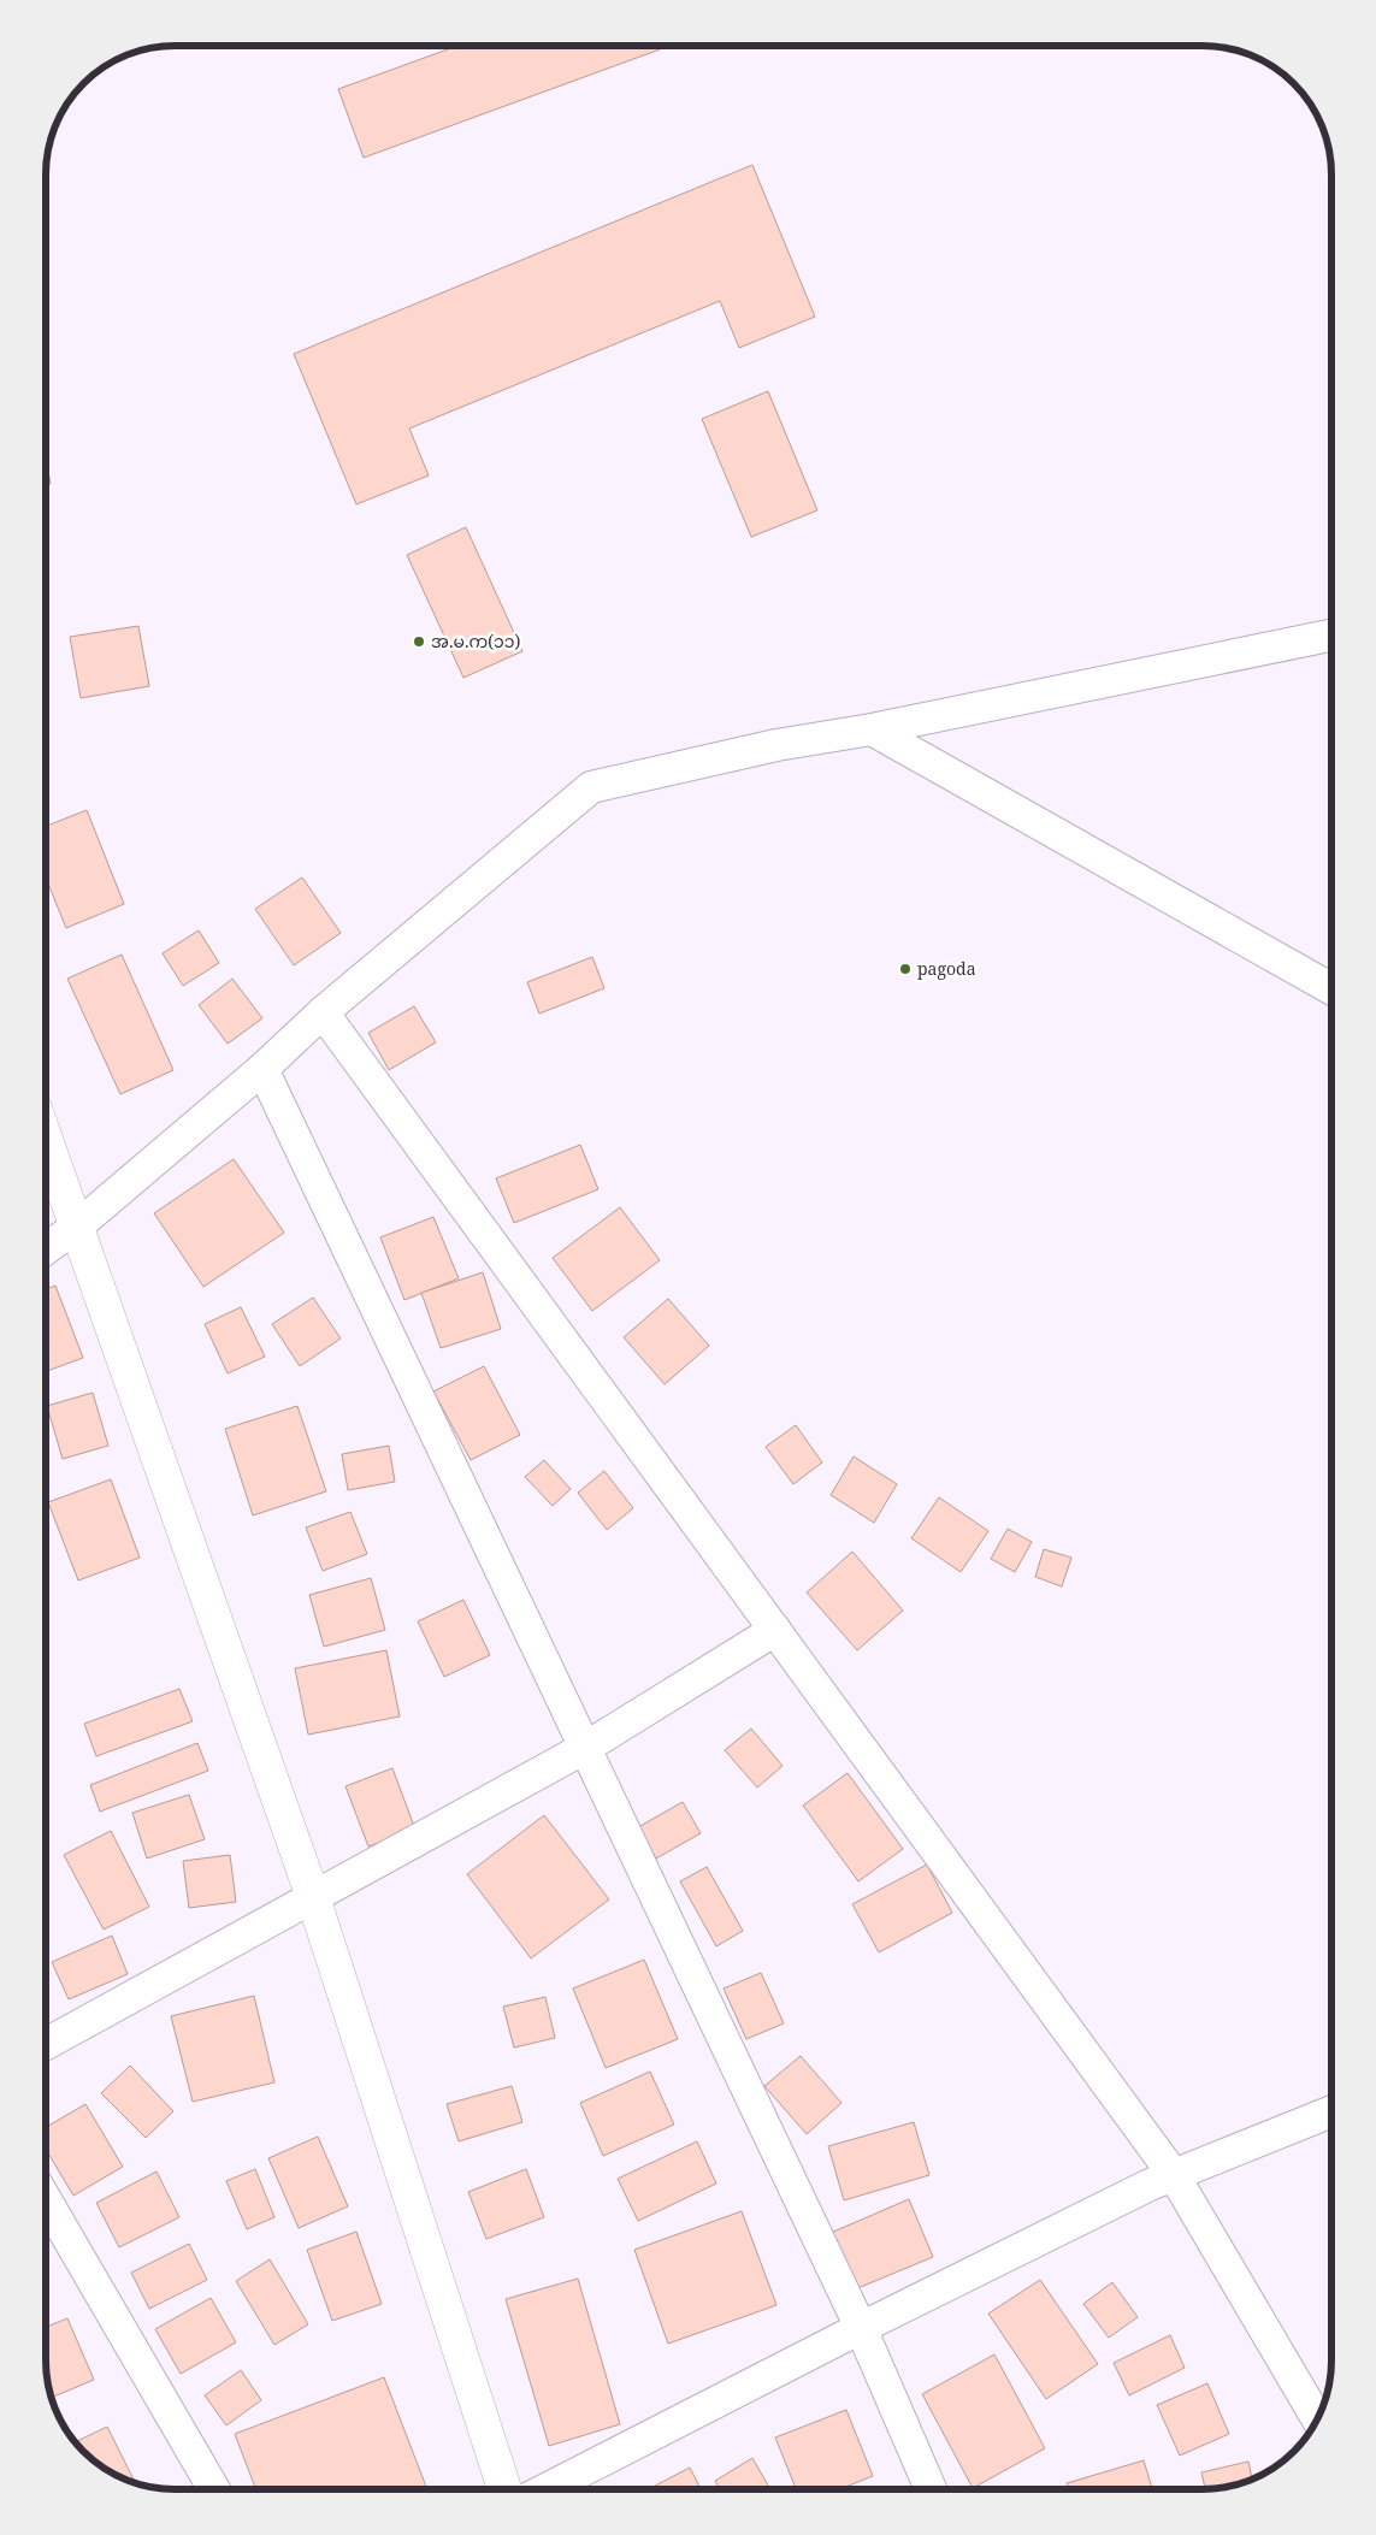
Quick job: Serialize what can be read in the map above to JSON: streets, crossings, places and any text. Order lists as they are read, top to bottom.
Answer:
{
  "places": ["အ.မ.က(၁၁)", "pagoda"]
}
